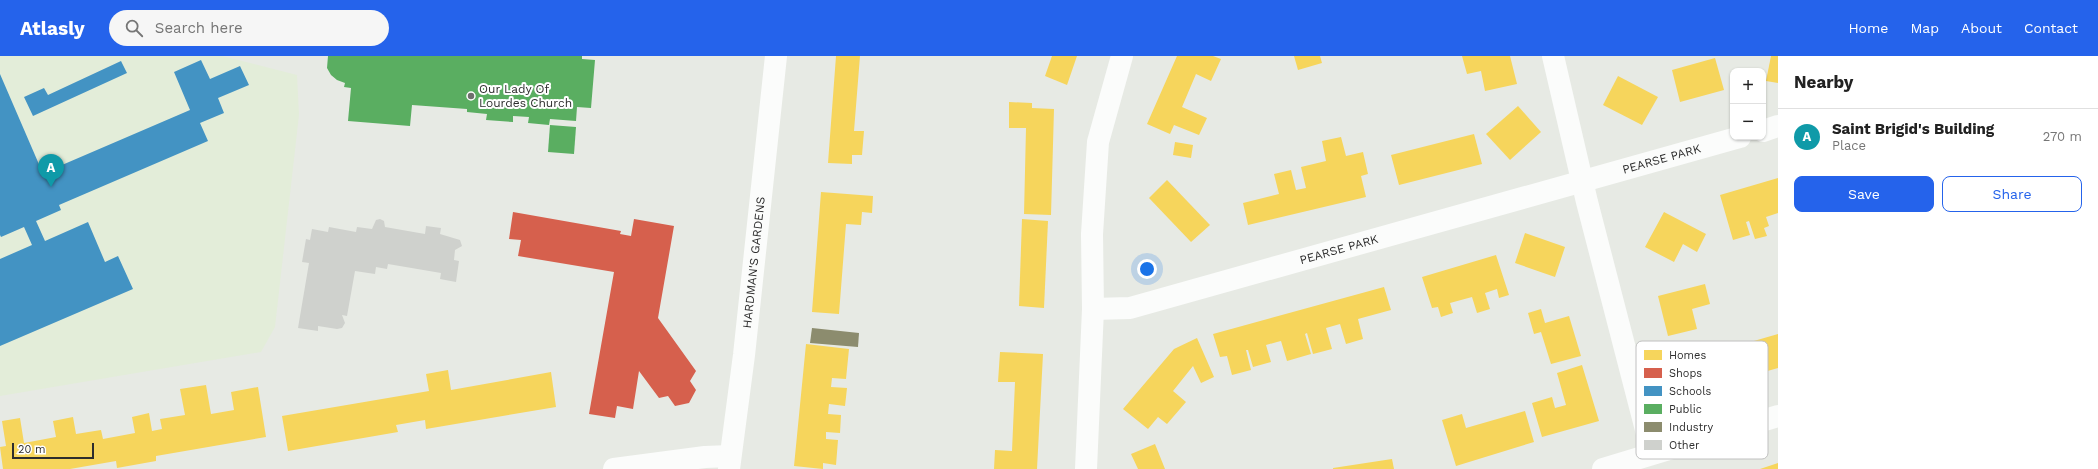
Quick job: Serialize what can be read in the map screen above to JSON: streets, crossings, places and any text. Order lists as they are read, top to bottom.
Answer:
{
  "streets": {
    "street": ["PEARSE PARK", "HARDMAN'S GARDENS"]
  },
  "places": ["Our Lady Of Lourdes Church"],
  "legend": [
    "Homes",
    "Shops",
    "Schools",
    "Public",
    "Industry",
    "Other"
  ],
  "scale_bar": "20 m",
  "page": {
    "header": "Atlasly",
    "search": "Search here",
    "nav": [
      "Home",
      "Map",
      "About",
      "Contact"
    ],
    "heading": "Nearby",
    "map_buttons": ["+", "−"],
    "list": [
      {
        "mark": "A",
        "name": "Saint Brigid's Building",
        "note": "Place",
        "value": "270 m"
      }
    ],
    "pins": "A",
    "buttons": ["Save", "Share"],
    "scale": "20 m"
  }
}
